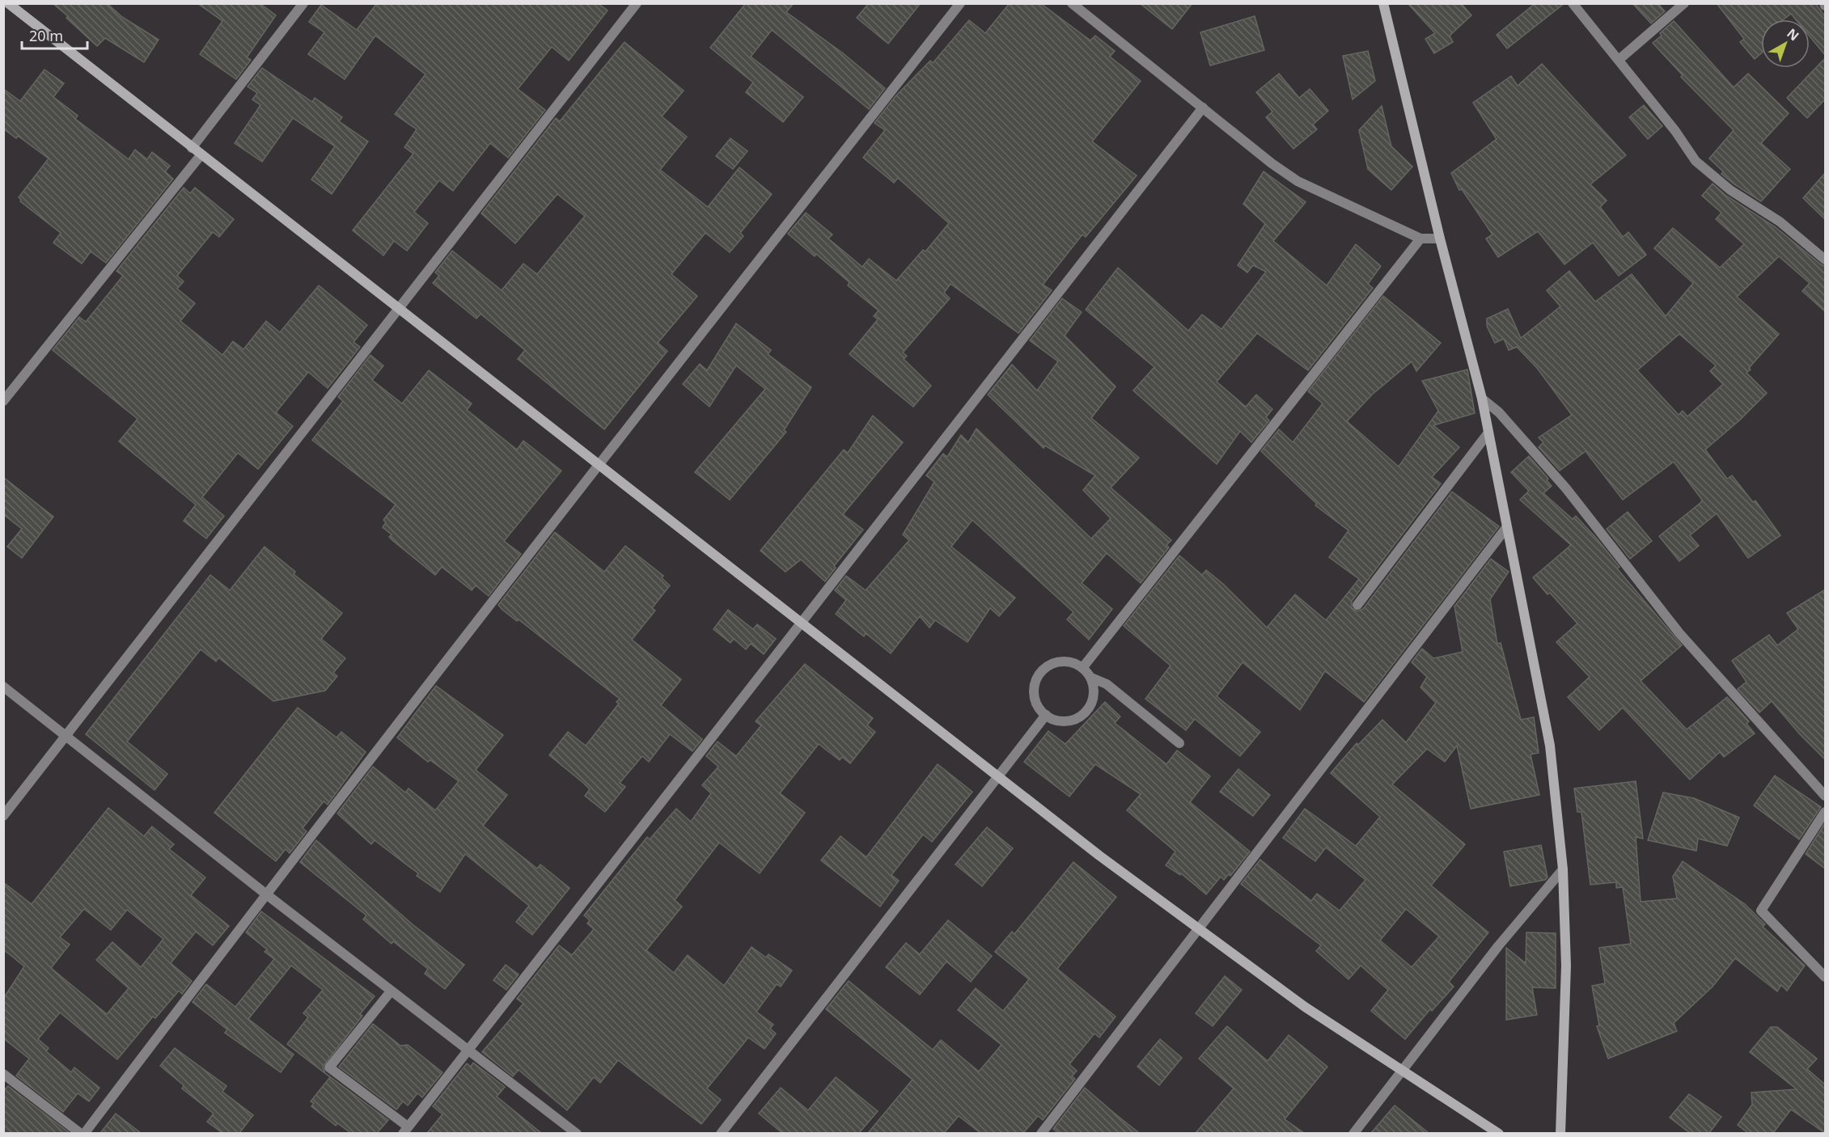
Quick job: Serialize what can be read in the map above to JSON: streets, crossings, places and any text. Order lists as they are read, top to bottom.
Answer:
{
  "scale_bar": "20 m",
  "north": "top right"
}
